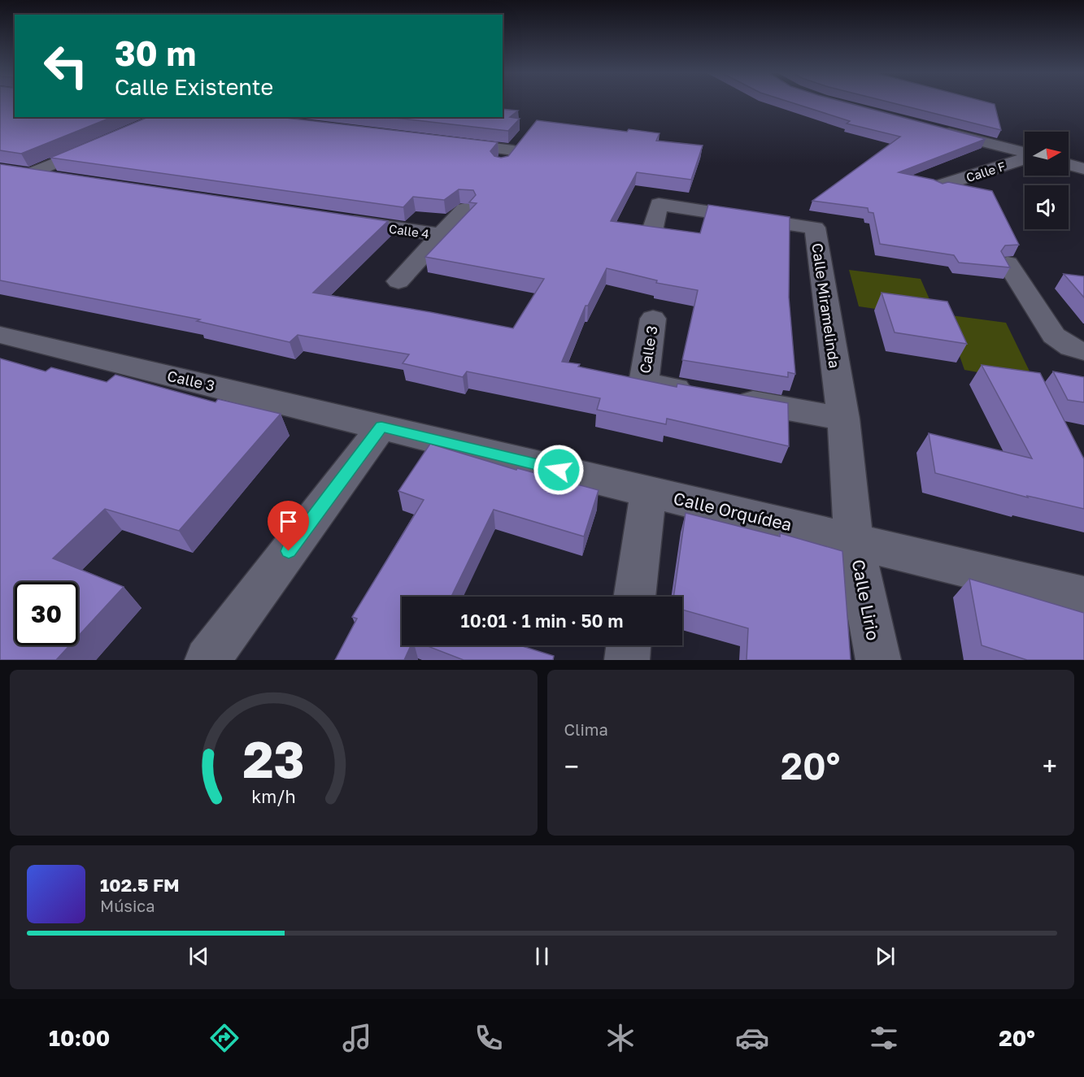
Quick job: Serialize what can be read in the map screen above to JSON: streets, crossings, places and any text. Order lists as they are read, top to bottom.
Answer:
{
  "streets": {
    "street": [
      "Calle F",
      "Calle 4",
      "Calle Miramelinda",
      "Calle 3",
      "Calle Orquídea",
      "Calle Lirio"
    ]
  },
  "crossings": [
    ["Calle Miramelinda", "Calle 3"],
    ["Calle Miramelinda", "Calle Orquídea"],
    ["Calle Miramelinda", "Calle Lirio"],
    ["Calle 3", "Calle Orquídea"],
    ["Calle Orquídea", "Calle Lirio"]
  ],
  "north": "right",
  "page": {
    "turn": ["30 m", "Calle Existente"],
    "limit": "30",
    "trip": "10:01 · 1 min · 50 m",
    "tile": "Clima",
    "heat": ["−", "20°", "+"],
    "song": ["102.5 FM", "Música"],
    "tabs": ["10:00", "20°"],
    "gauge": ["23", "km/h"]
  }
}
